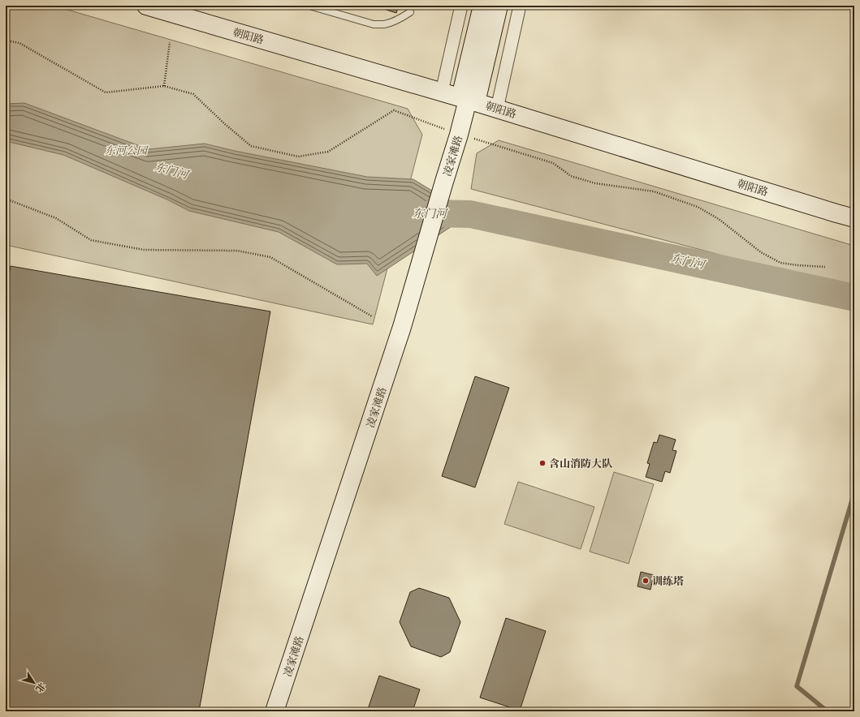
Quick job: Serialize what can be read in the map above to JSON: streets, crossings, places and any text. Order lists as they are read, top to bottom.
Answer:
{
  "streets": {
    "main road": ["朝阳路", "凌家滩路"]
  },
  "crossings": [
    ["朝阳路", "凌家滩路"]
  ],
  "water": ["东门河"],
  "parks": ["东河公园"],
  "places": ["含山消防大队", "训练塔"],
  "north": "bottom right"
}
